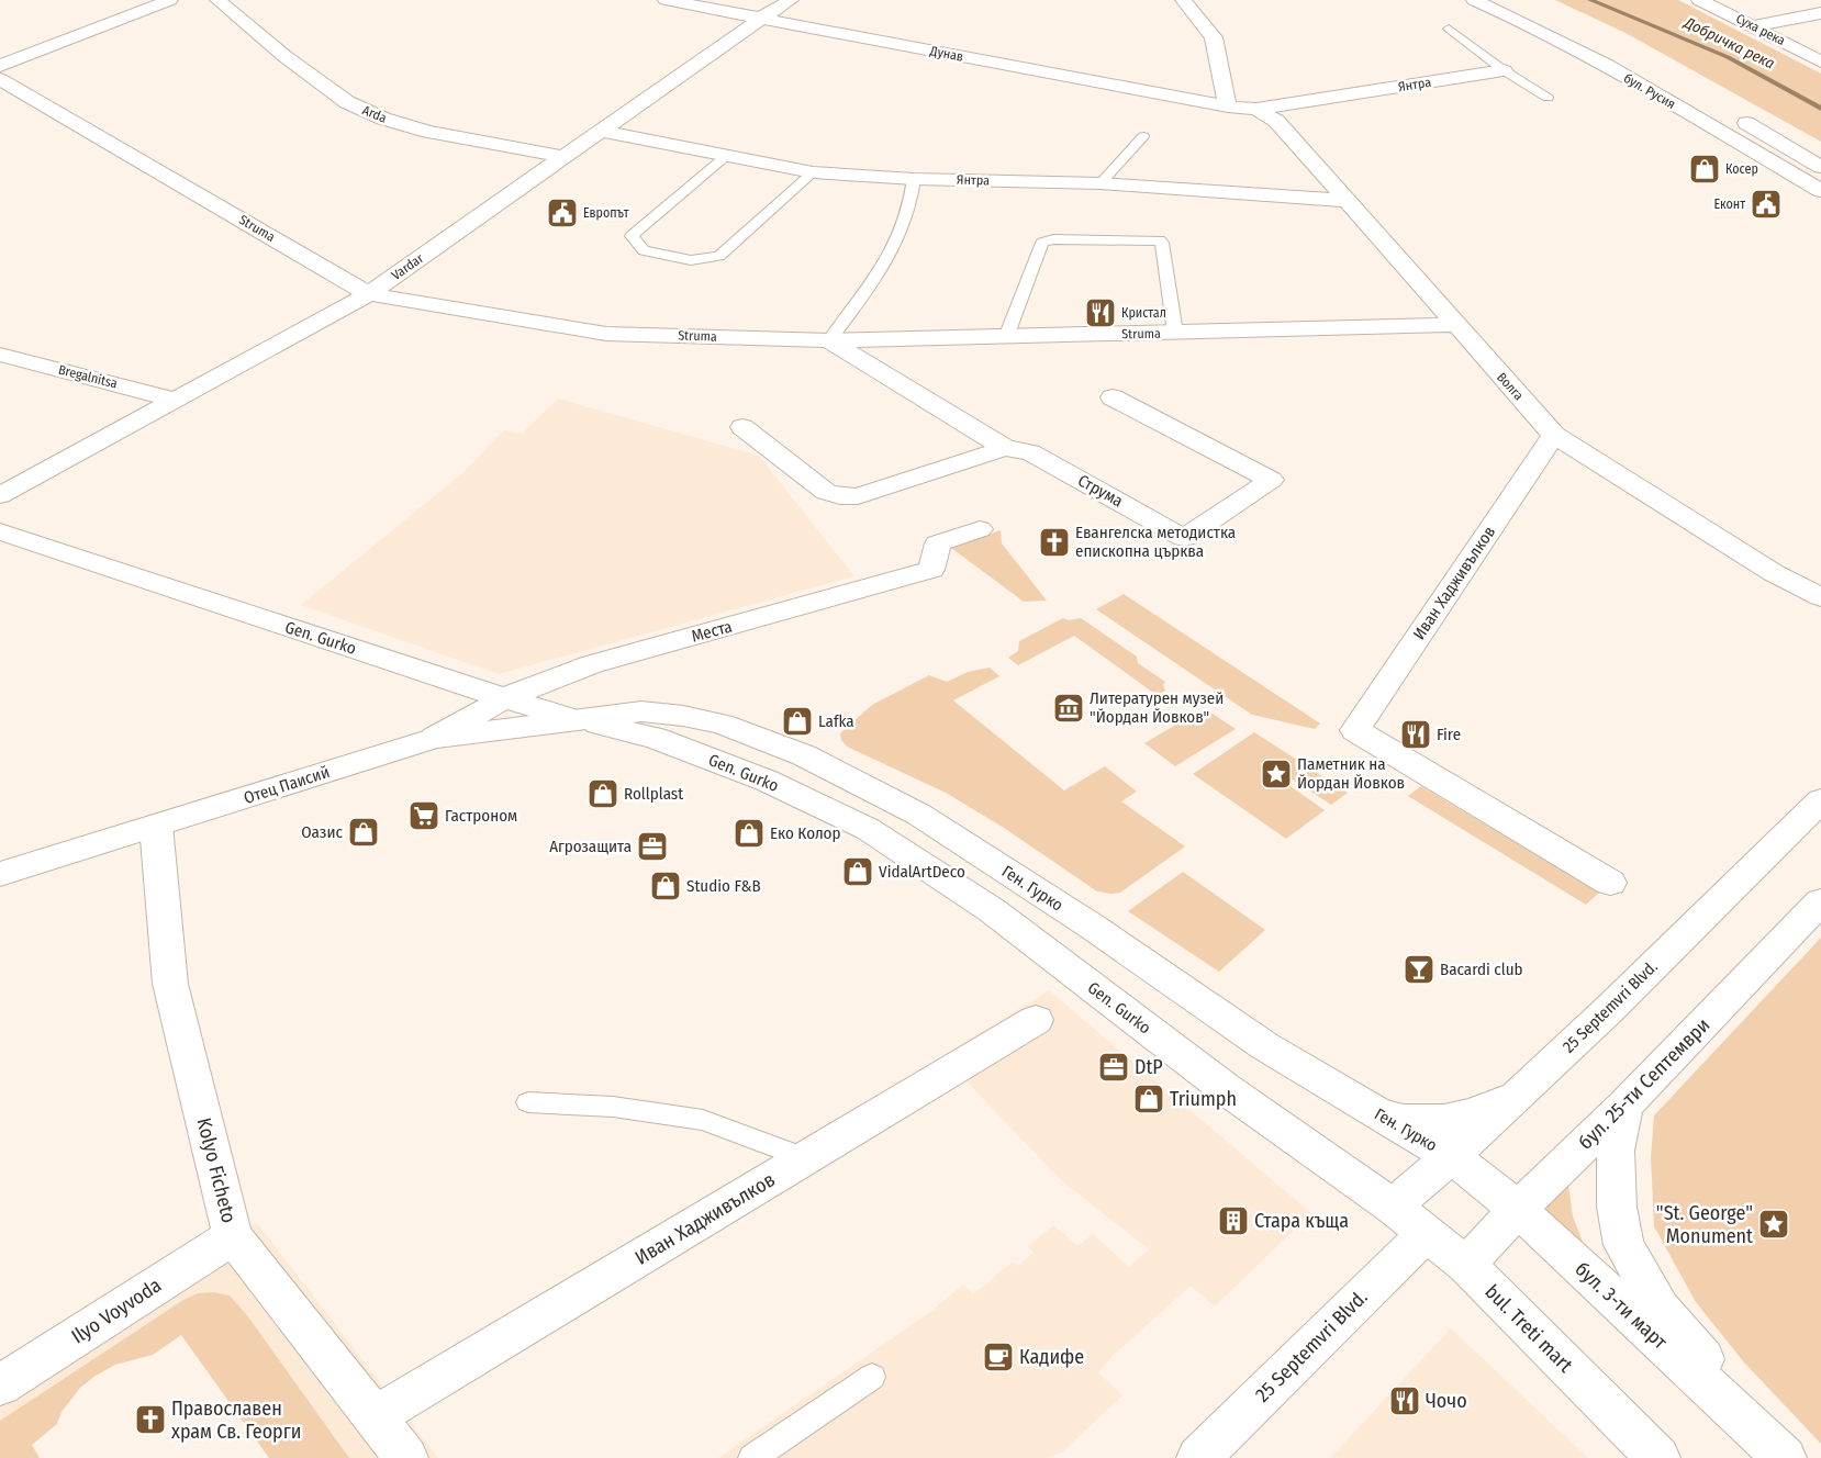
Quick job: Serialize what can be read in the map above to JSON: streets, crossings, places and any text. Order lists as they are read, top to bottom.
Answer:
{
  "streets": {
    "street": [
      "Суха река",
      "Дунав",
      "Янтра",
      "бул. Русия",
      "Arda",
      "Struma",
      "Vardar",
      "Bregalnitsa",
      "Волга",
      "Струма",
      "Иван Хадживълков",
      "Места",
      "Gen. Gurko",
      "Отец Паисий",
      "Ген. Гурко",
      "25 Septemvri Blvd.",
      "бул. 25-ти Септември",
      "Kolyo Ficheto",
      "бул. 3-ти март",
      "Ilyo Voyvoda",
      "bul. Treti mart"
    ]
  },
  "crossings": [
    ["Дунав", "Янтра"],
    ["Дунав", "Vardar"],
    ["Янтра", "Vardar"],
    ["Янтра", "Волга"],
    ["Arda", "Vardar"],
    ["Struma", "Vardar"],
    ["Struma", "Волга"],
    ["Struma", "Струма"],
    ["Vardar", "Bregalnitsa"],
    ["Волга", "Иван Хадживълков"],
    ["Иван Хадживълков", "Kolyo Ficheto"],
    ["Места", "Gen. Gurko"],
    ["Места", "Отец Паисий"],
    ["Gen. Gurko", "Отец Паисий"],
    ["Gen. Gurko", "Ген. Гурко"],
    ["Gen. Gurko", "25 Septemvri Blvd."],
    ["Gen. Gurko", "bul. Treti mart"],
    ["Отец Паисий", "Ген. Гурко"],
    ["Отец Паисий", "Kolyo Ficheto"],
    ["Ген. Гурко", "25 Septemvri Blvd."],
    ["Ген. Гурко", "бул. 3-ти март"],
    ["25 Septemvri Blvd.", "бул. 3-ти март"],
    ["25 Septemvri Blvd.", "bul. Treti mart"],
    ["бул. 25-ти Септември", "бул. 3-ти март"],
    ["бул. 25-ти Септември", "bul. Treti mart"],
    ["Kolyo Ficheto", "Ilyo Voyvoda"]
  ],
  "water": ["Добричка река"],
  "places": {
    "shop": [
      "Косер",
      "Lafka",
      "Rollplast",
      "Оазис",
      "Eко Колор",
      "VidalArtDeco",
      "Studio F&B",
      "Triumph"
    ],
    "public building": ["Еконт", "Европът"],
    "restaurant": ["Кристал", "Fire", "Чочо"],
    "church": ["Евангелска методистка епископна църква", "Православен храм Св. Георги"],
    "museum": ["Литературен музей \"Йордан Йовков\""],
    "place": ["Паметник на Йордан Йовков", "\"St. George\" Monument"],
    "supermarket": ["Гастроном"],
    "office": ["Агрозащита", "DtP"],
    "bar": ["Bacardi club"],
    "building": ["Стара къща"],
    "cafe": ["Кадифе"]
  }
}
